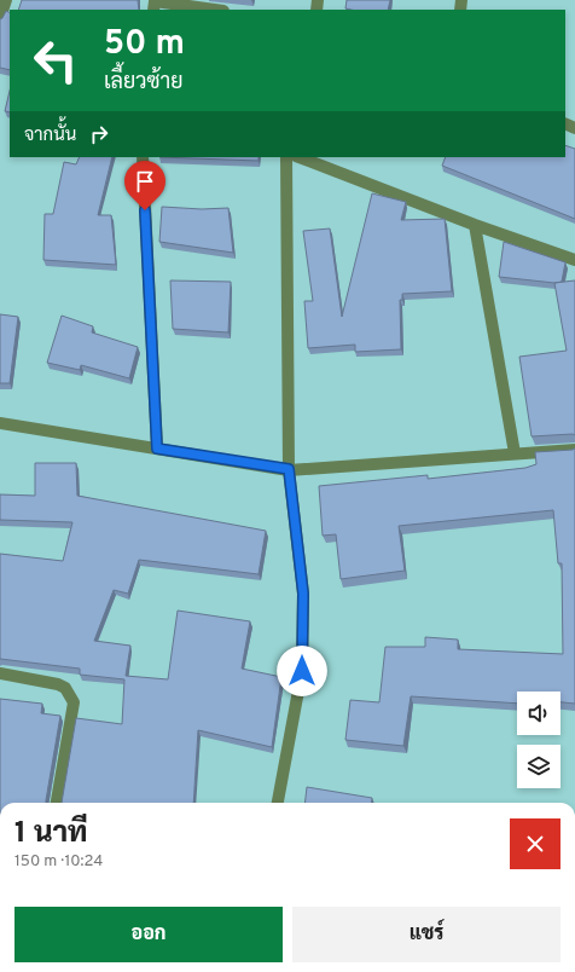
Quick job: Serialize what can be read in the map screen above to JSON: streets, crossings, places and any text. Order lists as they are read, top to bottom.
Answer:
{
  "page": {
    "turn": ["50 m", "เลี้ยวซ้าย"],
    "then": "จากนั้น",
    "heading": ["1 นาที", "150 m · 10:24"],
    "buttons": ["ออก", "แชร์"]
  }
}
